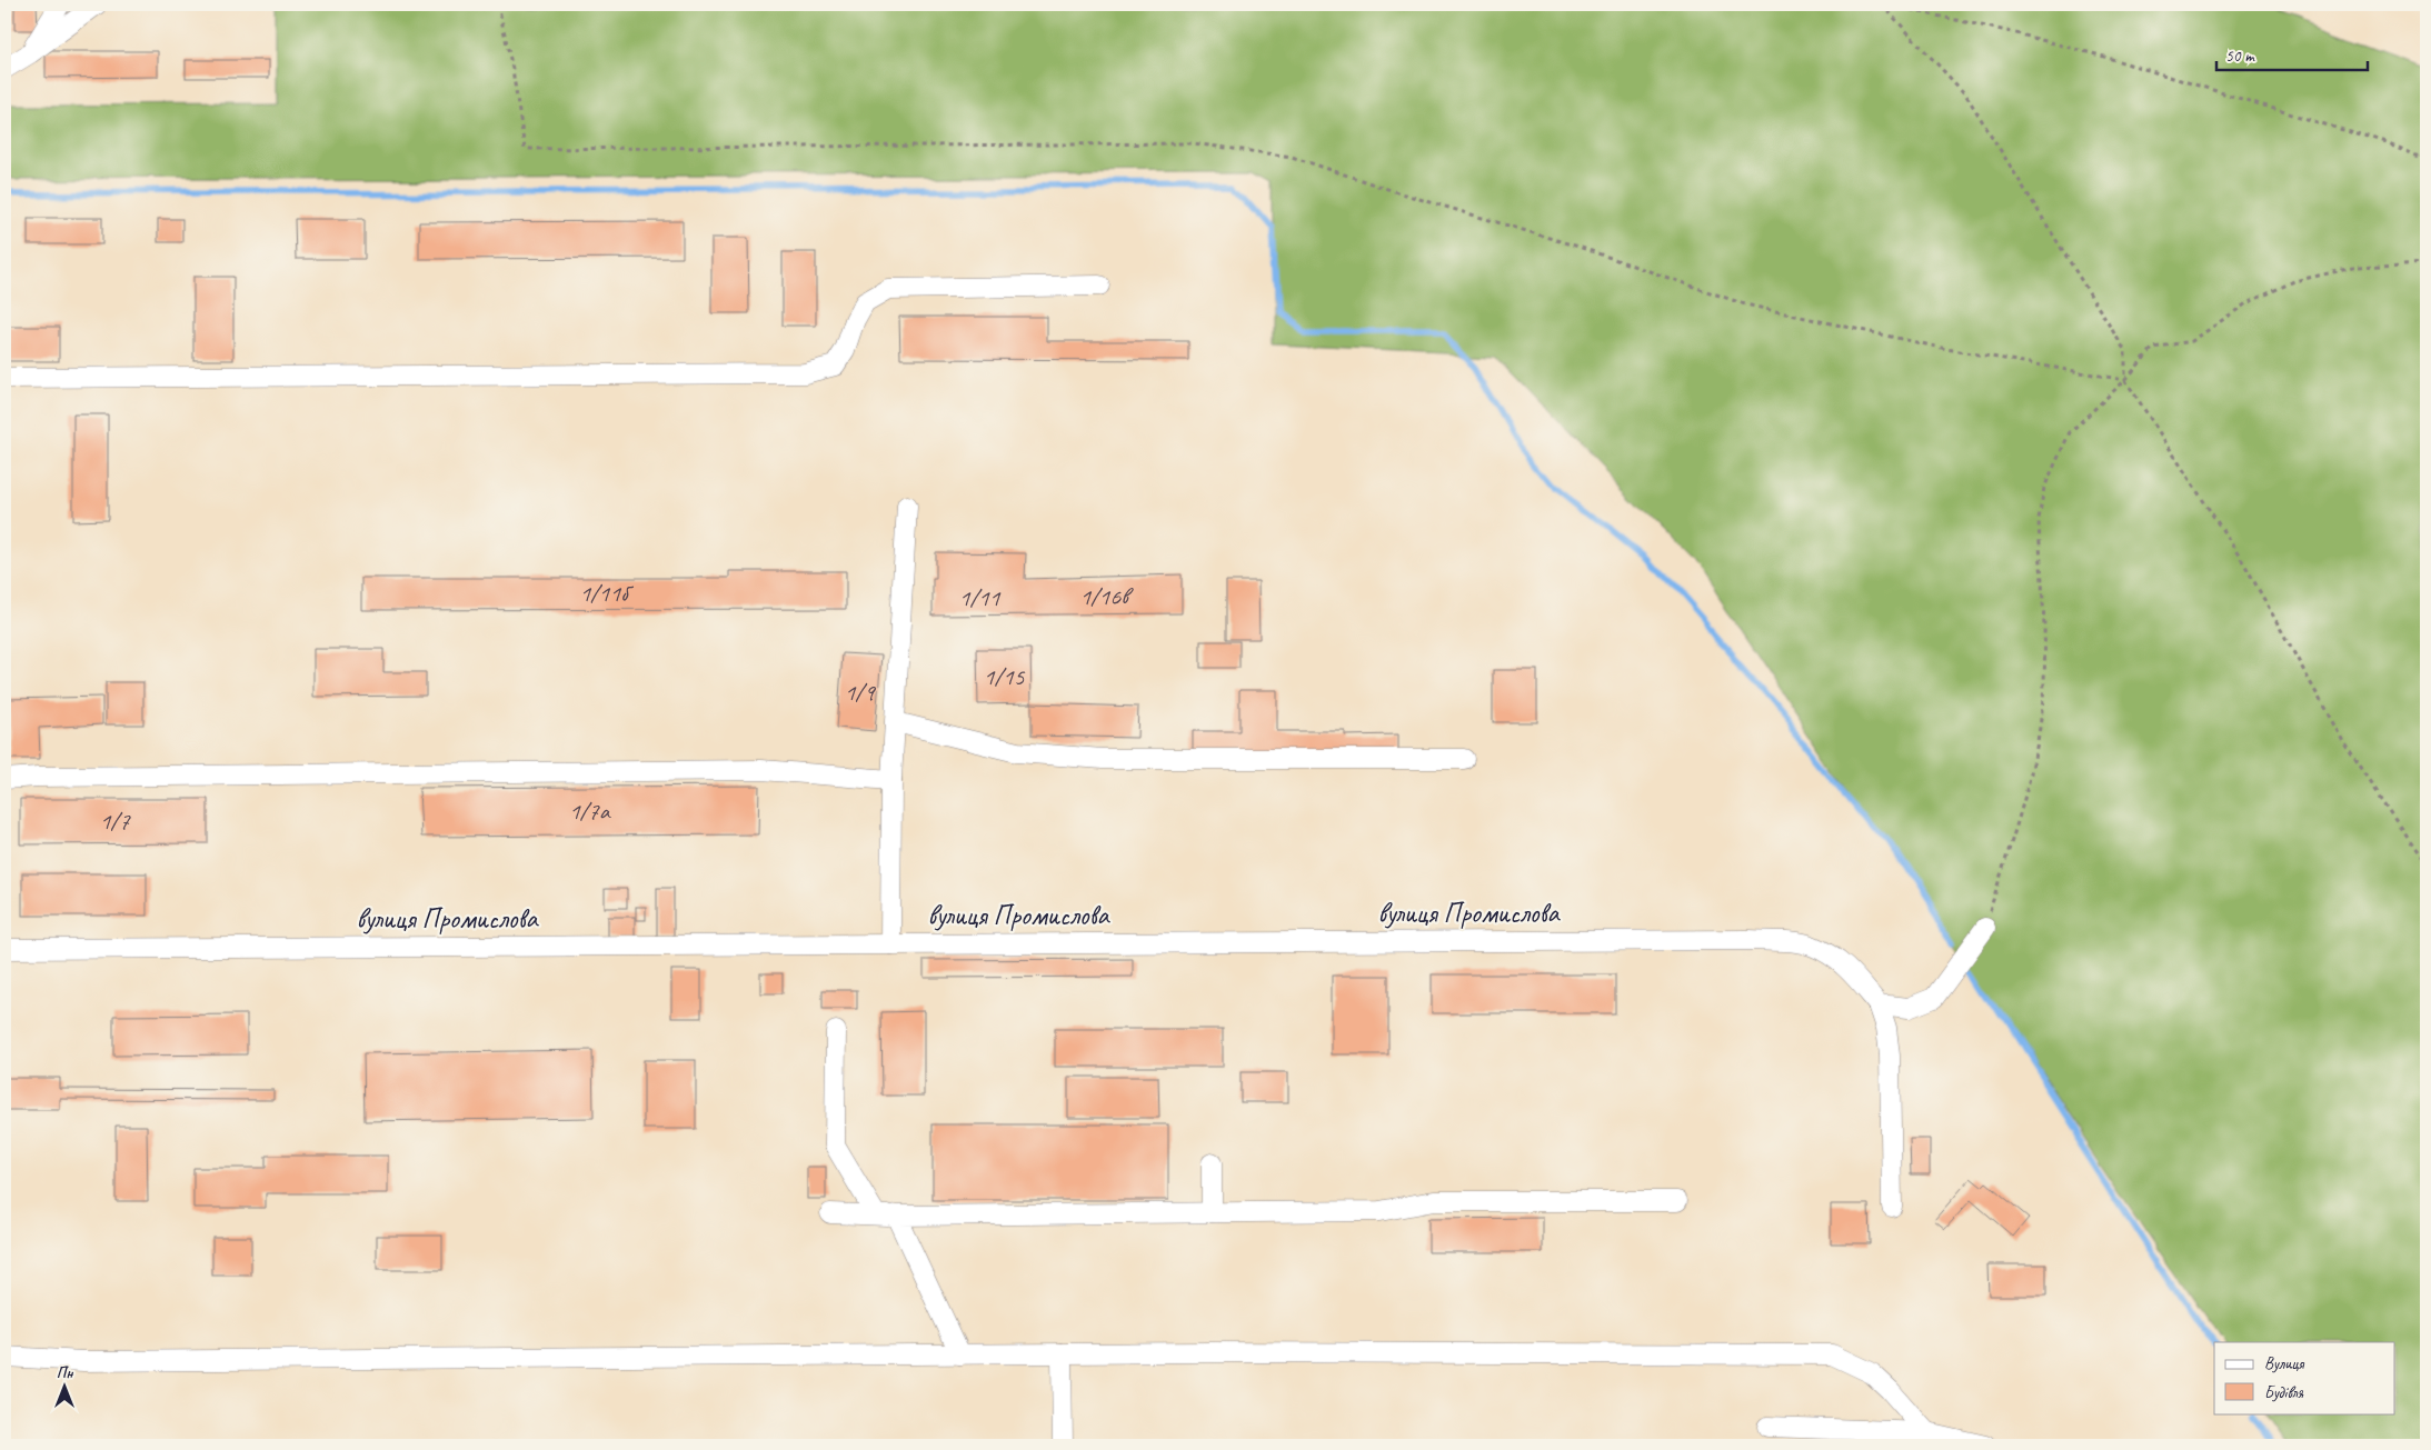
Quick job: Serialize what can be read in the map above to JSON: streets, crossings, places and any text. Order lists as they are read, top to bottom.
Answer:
{
  "streets": {
    "street": ["вулиця Промислова"]
  },
  "house_numbers": [
    "1/11б",
    "1/16в",
    "1/11",
    "1/15",
    "1/9",
    "1/7а",
    "1/7"
  ],
  "legend": ["Вулиця", "Будівля"],
  "scale_bar": "50 m",
  "north": "top"
}
